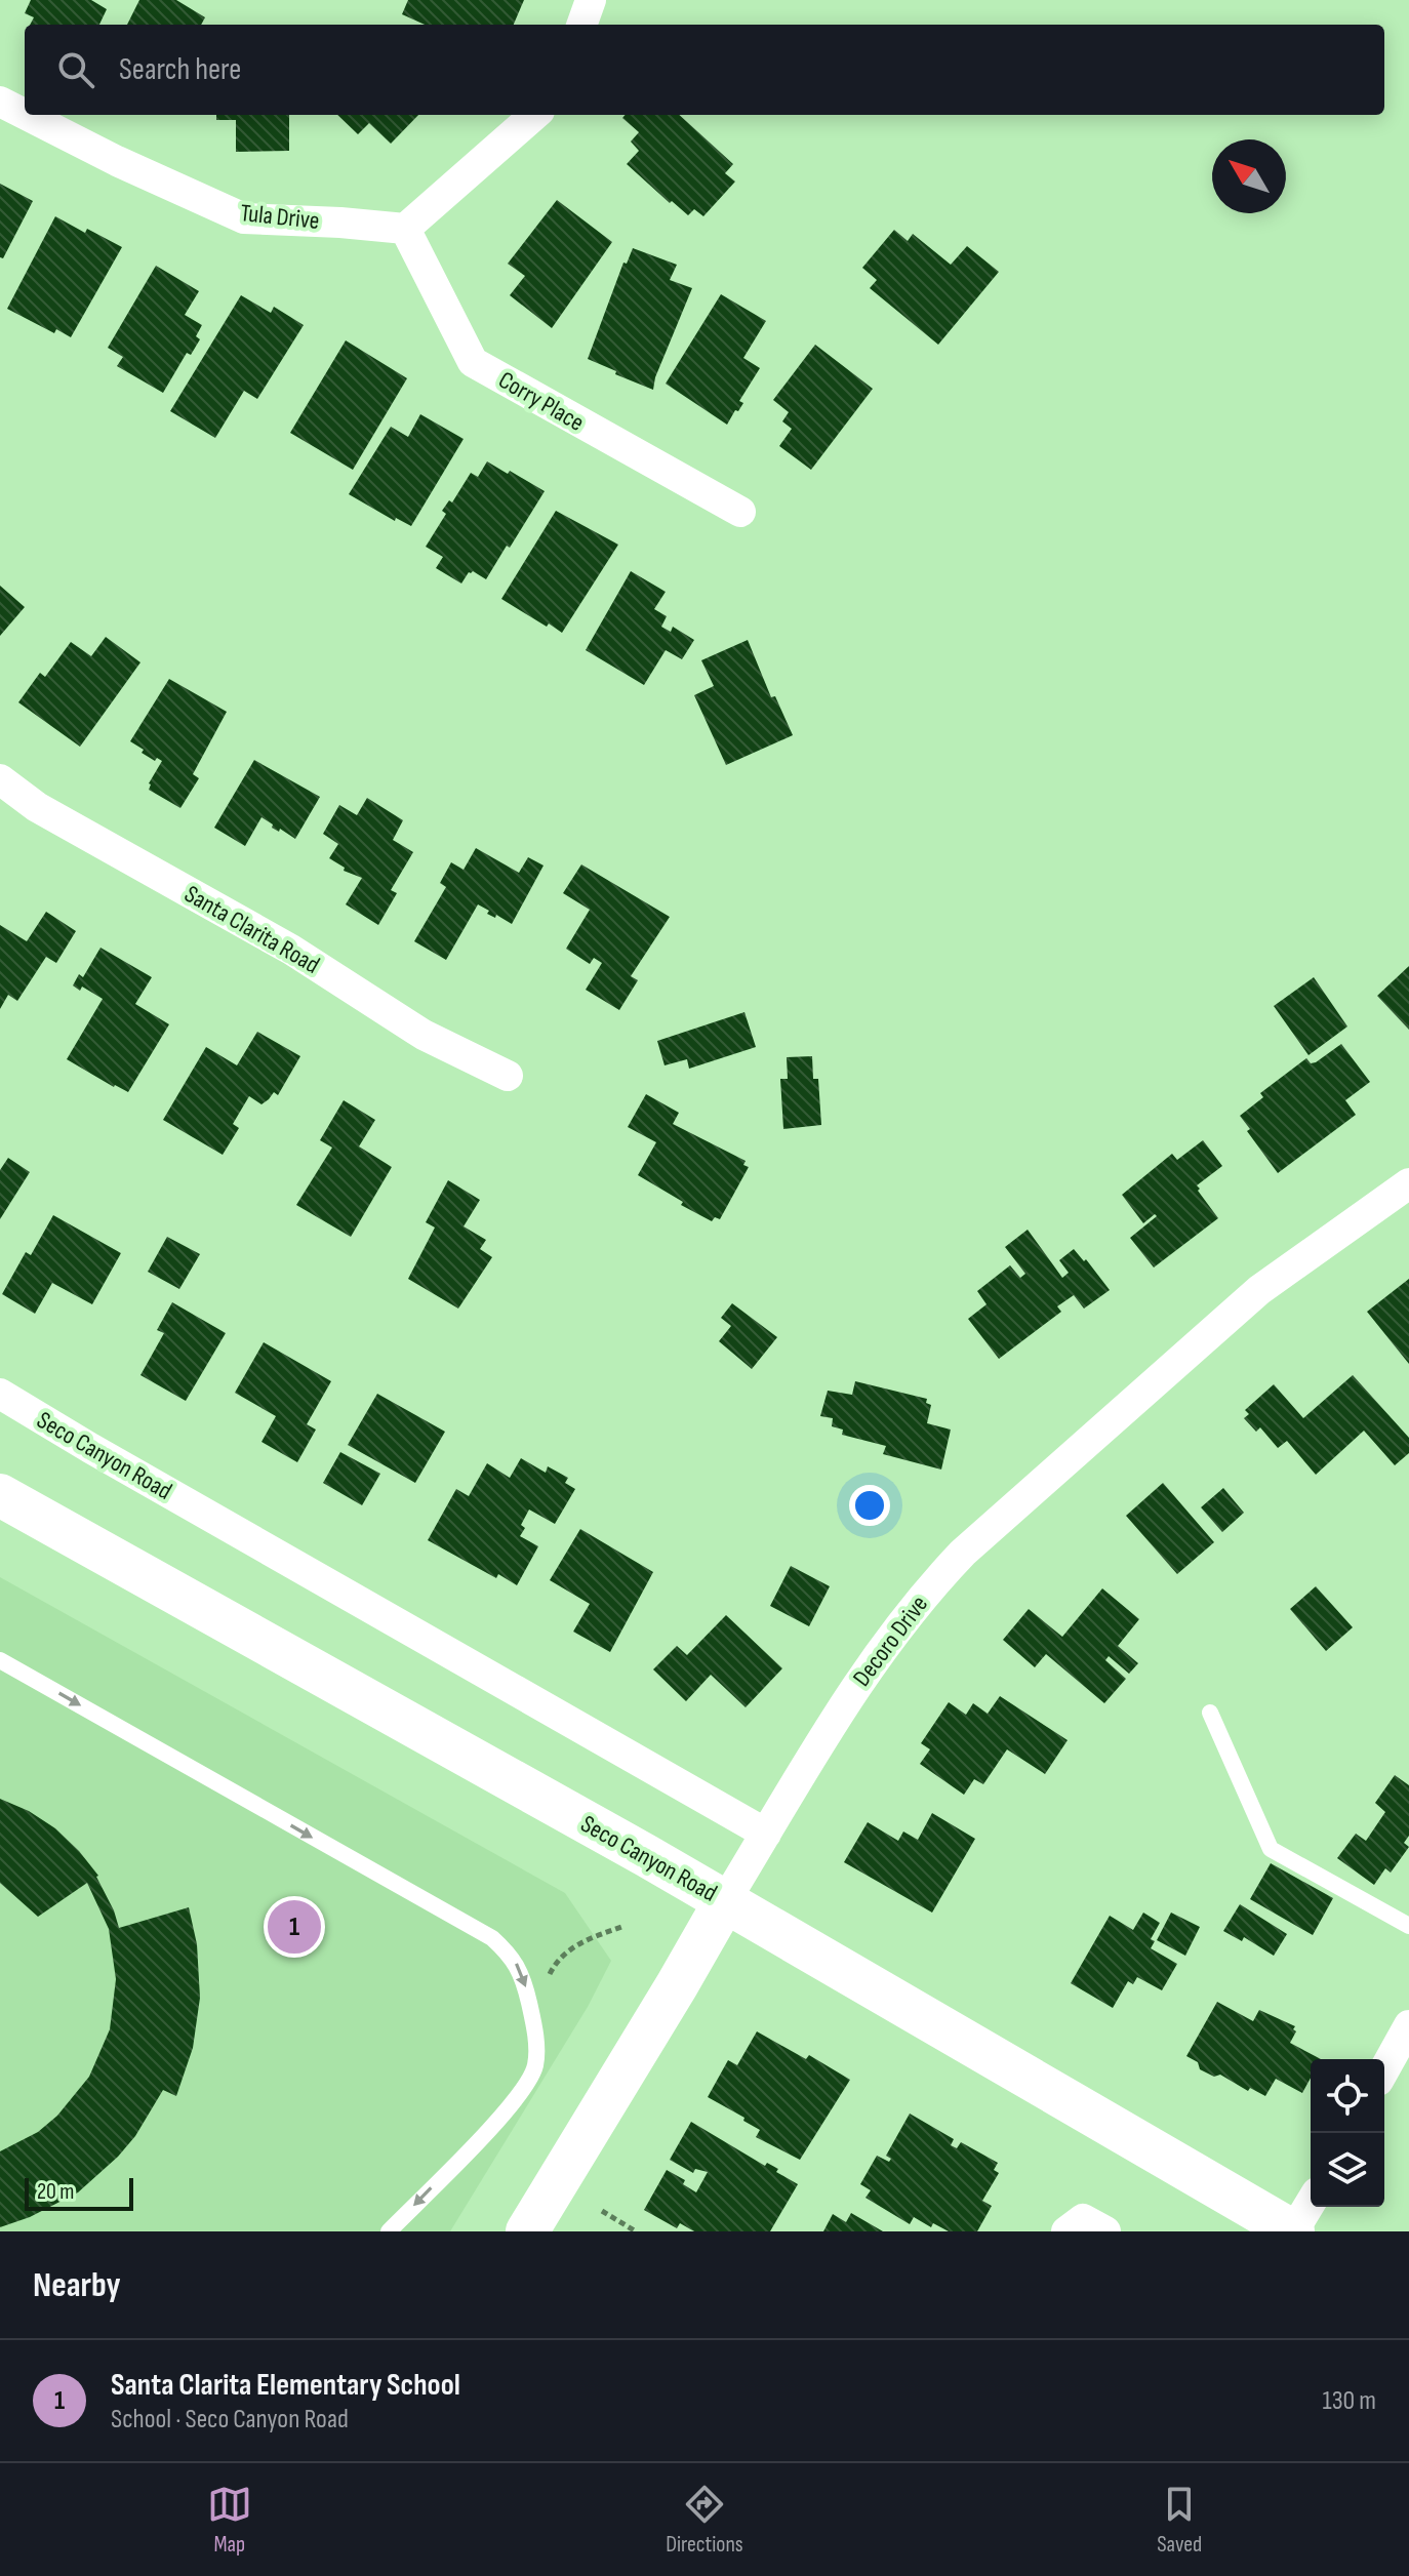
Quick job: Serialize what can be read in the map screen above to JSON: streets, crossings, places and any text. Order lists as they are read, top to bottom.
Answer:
{
  "streets": {
    "main road": ["Seco Canyon Road", "Decoro Drive"],
    "street": ["Tula Drive", "Corry Place", "Santa Clarita Road"]
  },
  "crossings": [
    ["Tula Drive", "Corry Place"],
    ["Seco Canyon Road", "Decoro Drive"]
  ],
  "scale_bar": "20 m",
  "north": "top left",
  "page": {
    "search": "Search here",
    "pins": "1",
    "scale": "20 m",
    "heading": "Nearby",
    "list": [
      {
        "mark": "1",
        "name": "Santa Clarita Elementary School",
        "note": "School · Seco Canyon Road",
        "value": "130 m"
      }
    ],
    "nav": ["Map", "Directions", "Saved"]
  }
}
